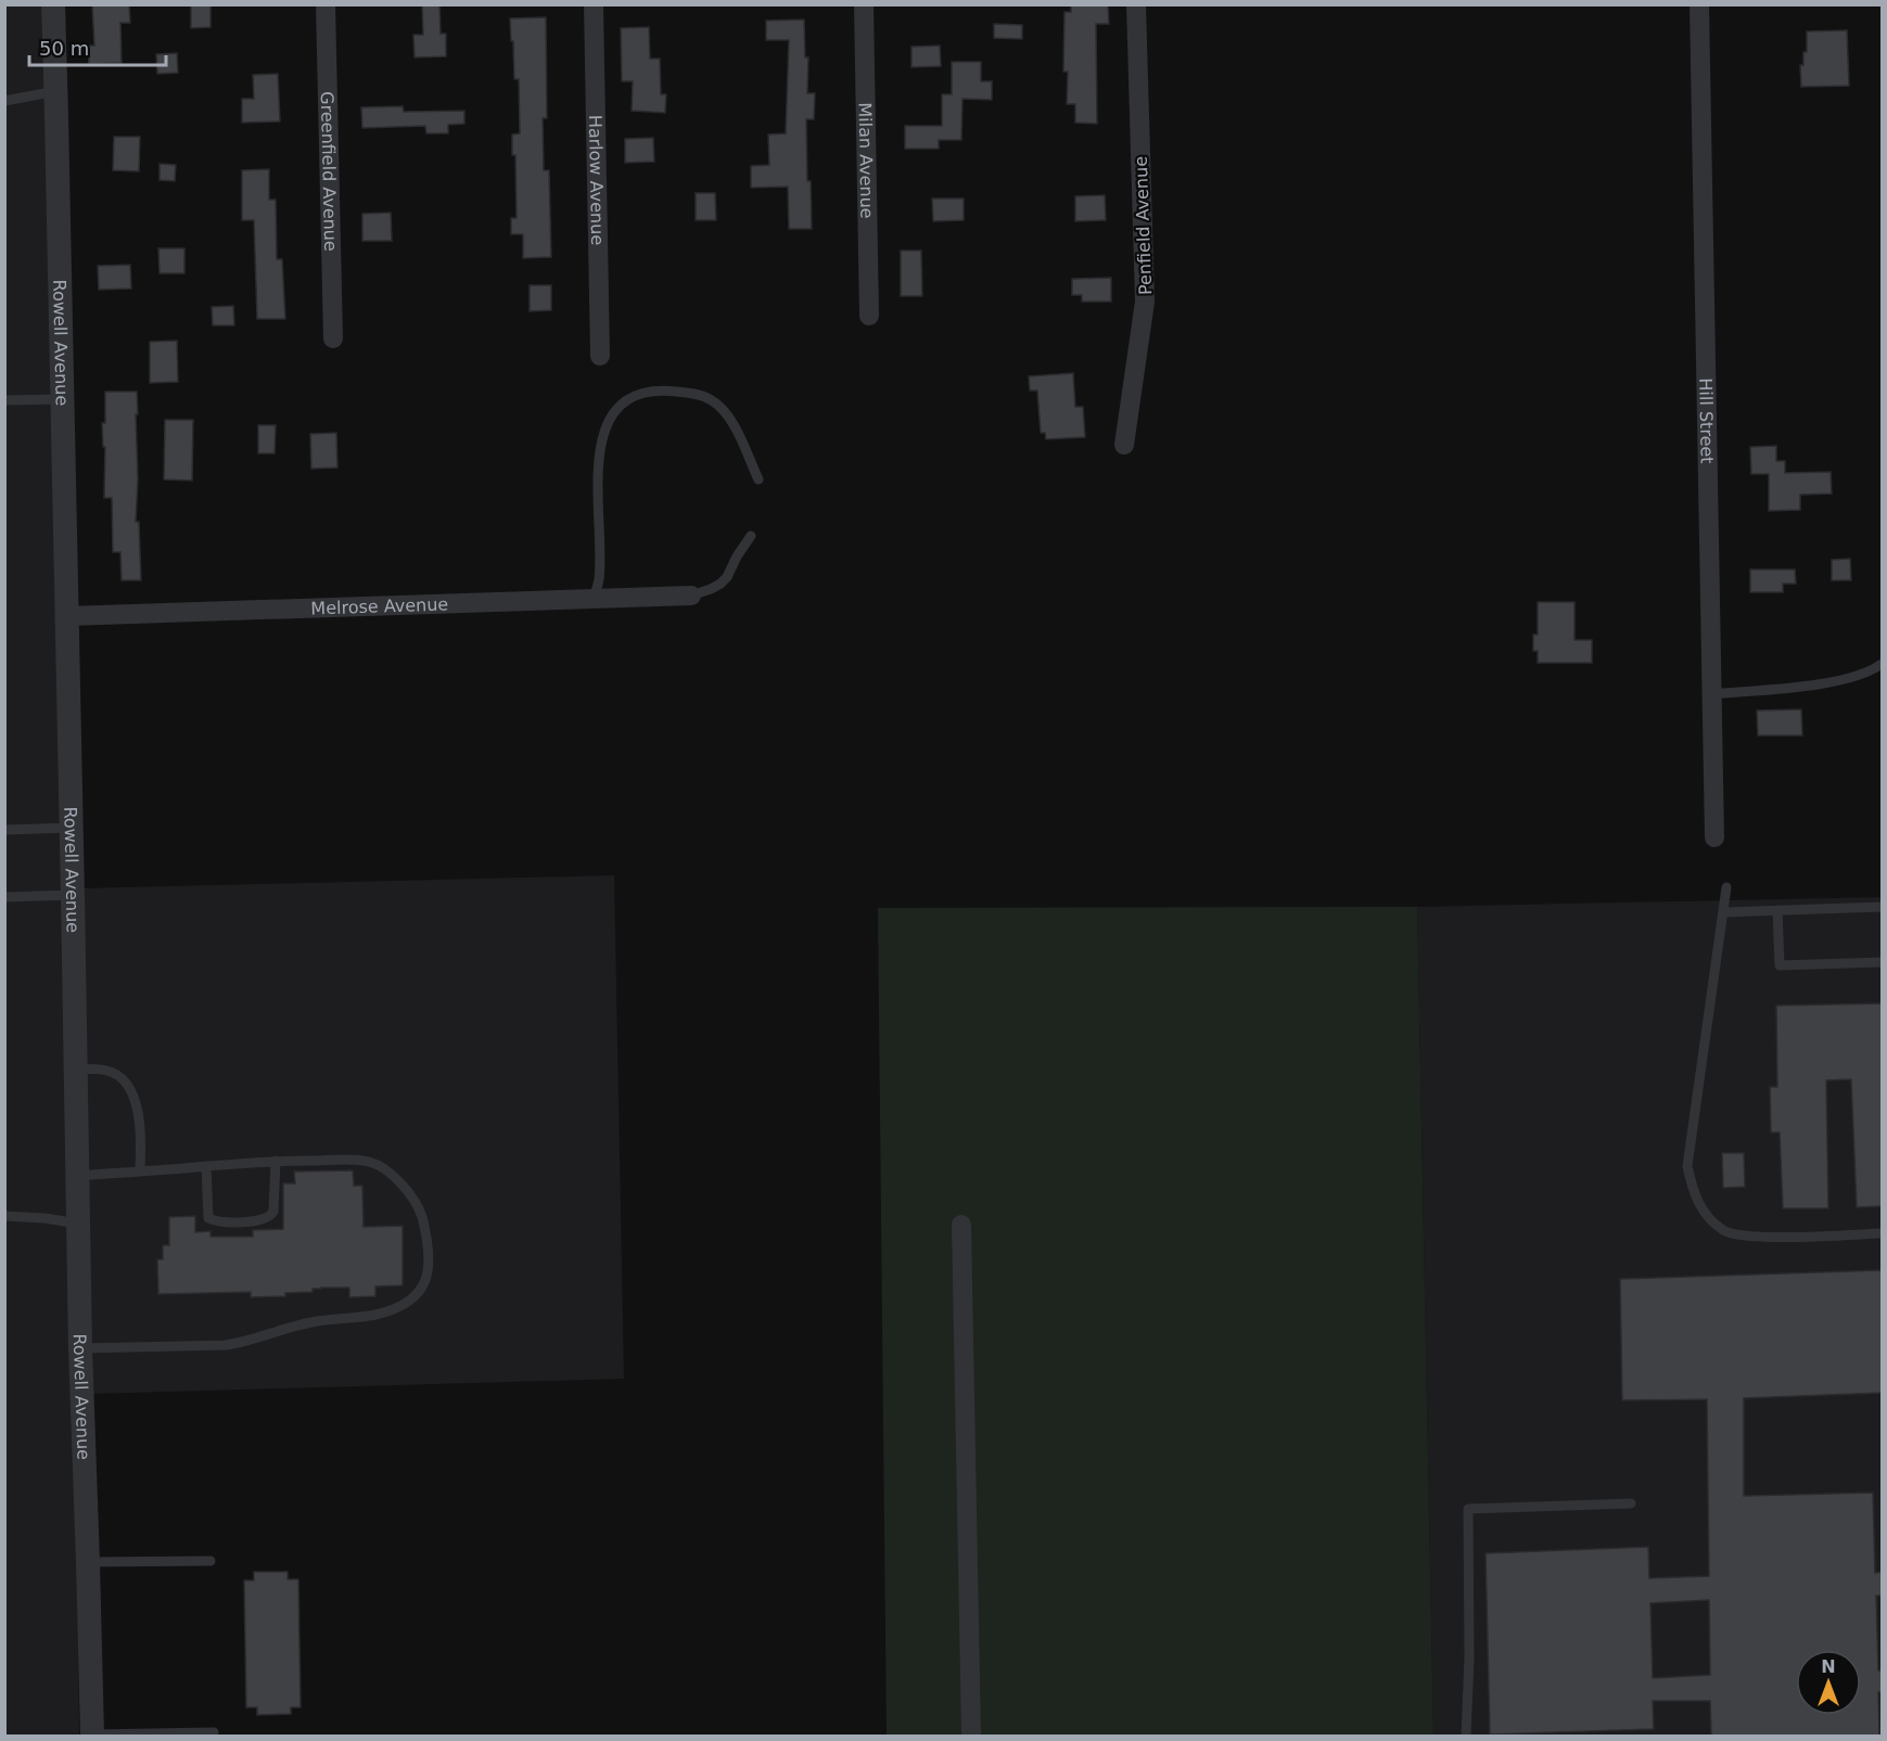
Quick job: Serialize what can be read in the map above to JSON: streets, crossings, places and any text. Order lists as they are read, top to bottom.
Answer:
{
  "streets": {
    "street": [
      "Milan Avenue",
      "Greenfield Avenue",
      "Harlow Avenue",
      "Penfield Avenue",
      "Rowell Avenue",
      "Hill Street",
      "Melrose Avenue"
    ]
  },
  "crossings": [
    ["Rowell Avenue", "Melrose Avenue"]
  ],
  "scale_bar": "50 m",
  "north": "top"
}
